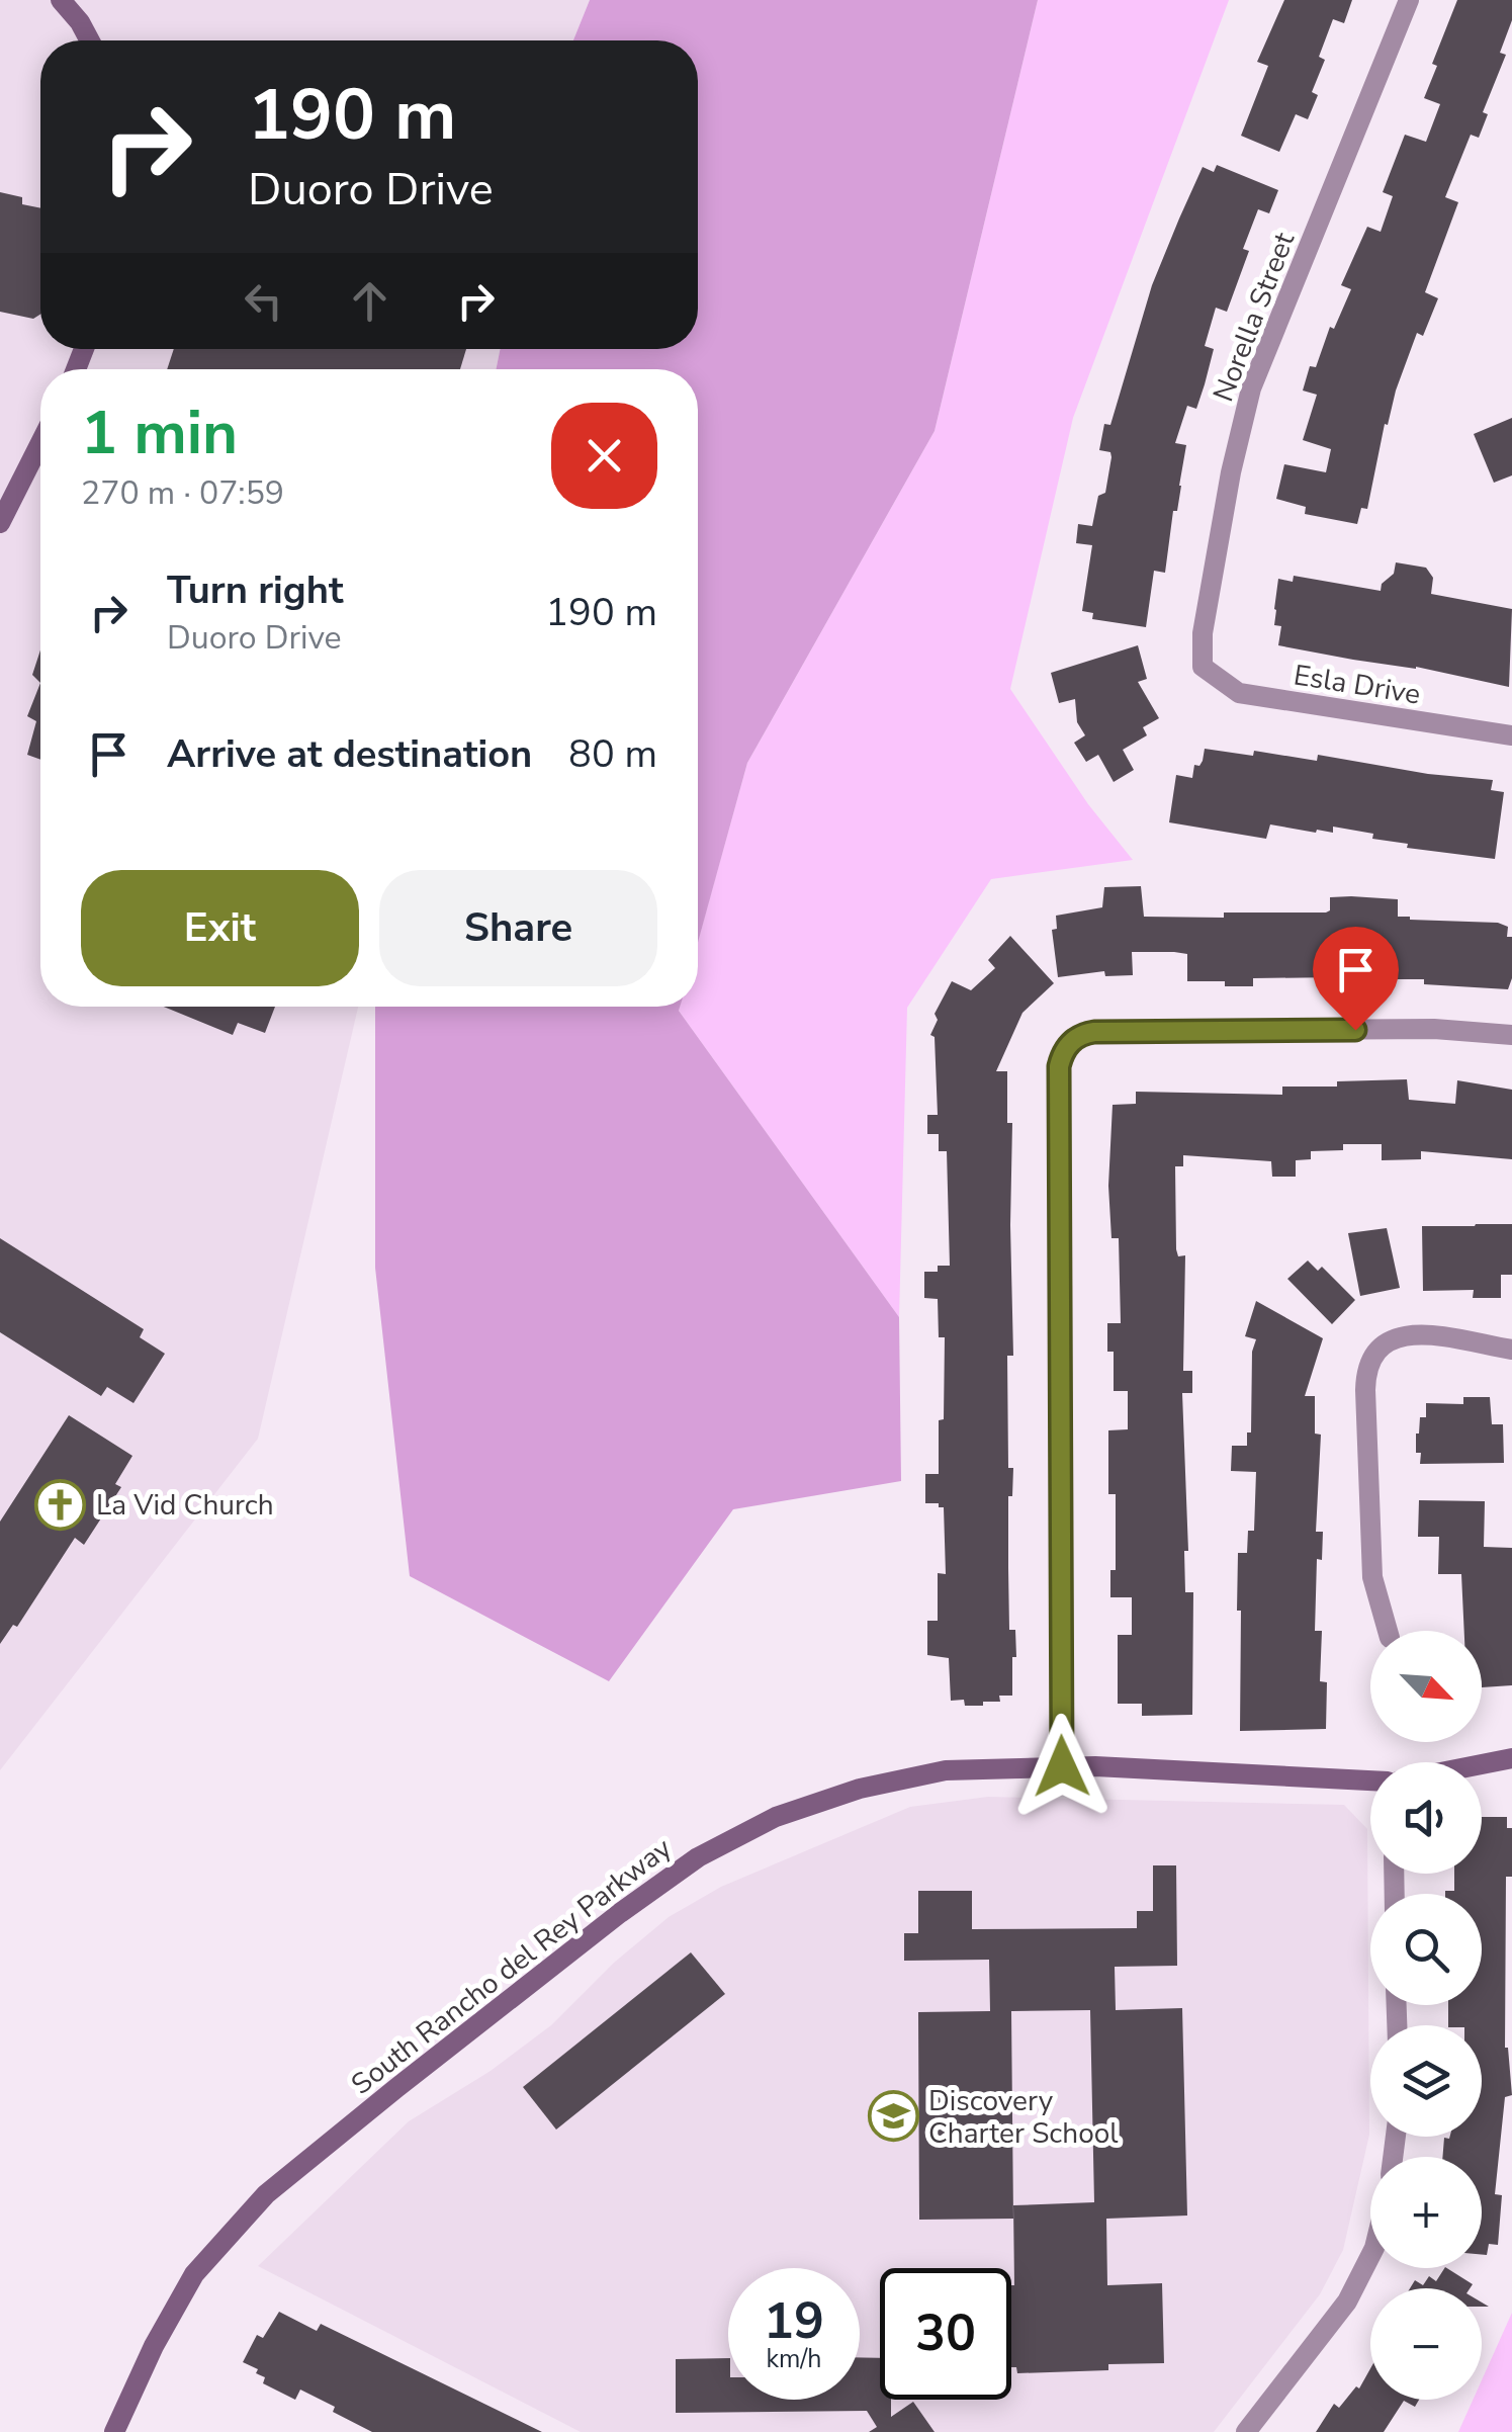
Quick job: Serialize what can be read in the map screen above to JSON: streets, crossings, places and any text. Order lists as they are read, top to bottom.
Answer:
{
  "streets": {
    "street": ["Norella Street", "Esla Drive", "South Rancho del Rey Parkway"]
  },
  "crossings": [
    ["Norella Street", "Esla Drive"]
  ],
  "places": {
    "church": ["La Vid Church"],
    "school or university": ["Discovery Charter School"]
  },
  "north": "bottom right",
  "page": {
    "turn": ["190 m", "Duoro Drive"],
    "heading": ["1 min", "270 m · 07:59"],
    "list": [
      {
        "name": "Turn right",
        "note": "Duoro Drive",
        "value": "190 m"
      },
      {
        "name": "Arrive at destination",
        "value": "80 m"
      }
    ],
    "buttons": ["Exit", "Share"],
    "map_buttons": ["+", "−"],
    "speed": "19 km/h",
    "limit": "30"
  }
}
